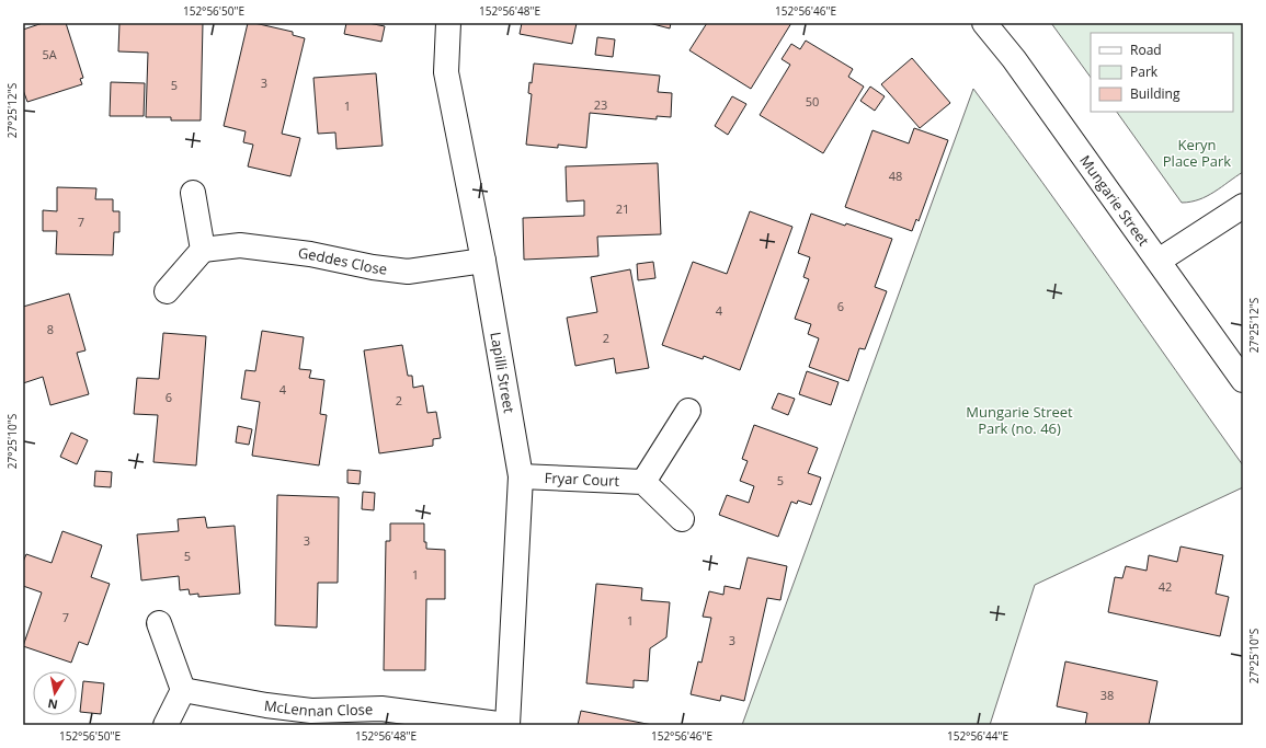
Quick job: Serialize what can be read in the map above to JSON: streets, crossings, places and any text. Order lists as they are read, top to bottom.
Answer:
{
  "streets": {
    "street": [
      "Mungarie Street",
      "Geddes Close",
      "Lapilli Street",
      "Fryar Court",
      "McLennan Close"
    ]
  },
  "crossings": [
    ["Geddes Close", "Lapilli Street"],
    ["Lapilli Street", "Fryar Court"],
    ["Lapilli Street", "McLennan Close"]
  ],
  "parks": ["Keryn Place Park", "Mungarie Street Park (no. 46)"],
  "house_numbers": [
    "5A",
    "3",
    "5",
    "50",
    "23",
    "1",
    "48",
    "21",
    "7",
    "6",
    "4",
    "8",
    "2",
    "4",
    "6",
    "2",
    "5",
    "3",
    "5",
    "1",
    "42",
    "7",
    "1",
    "3",
    "38"
  ],
  "legend": ["Road", "Park", "Building"],
  "north": "bottom",
  "coordinates": [
    "152°56'50\"E",
    "152°56'48\"E",
    "152°56'46\"E",
    "27°25'12\"S",
    "27°25'10\"S",
    "152°56'44\"E"
  ]
}
